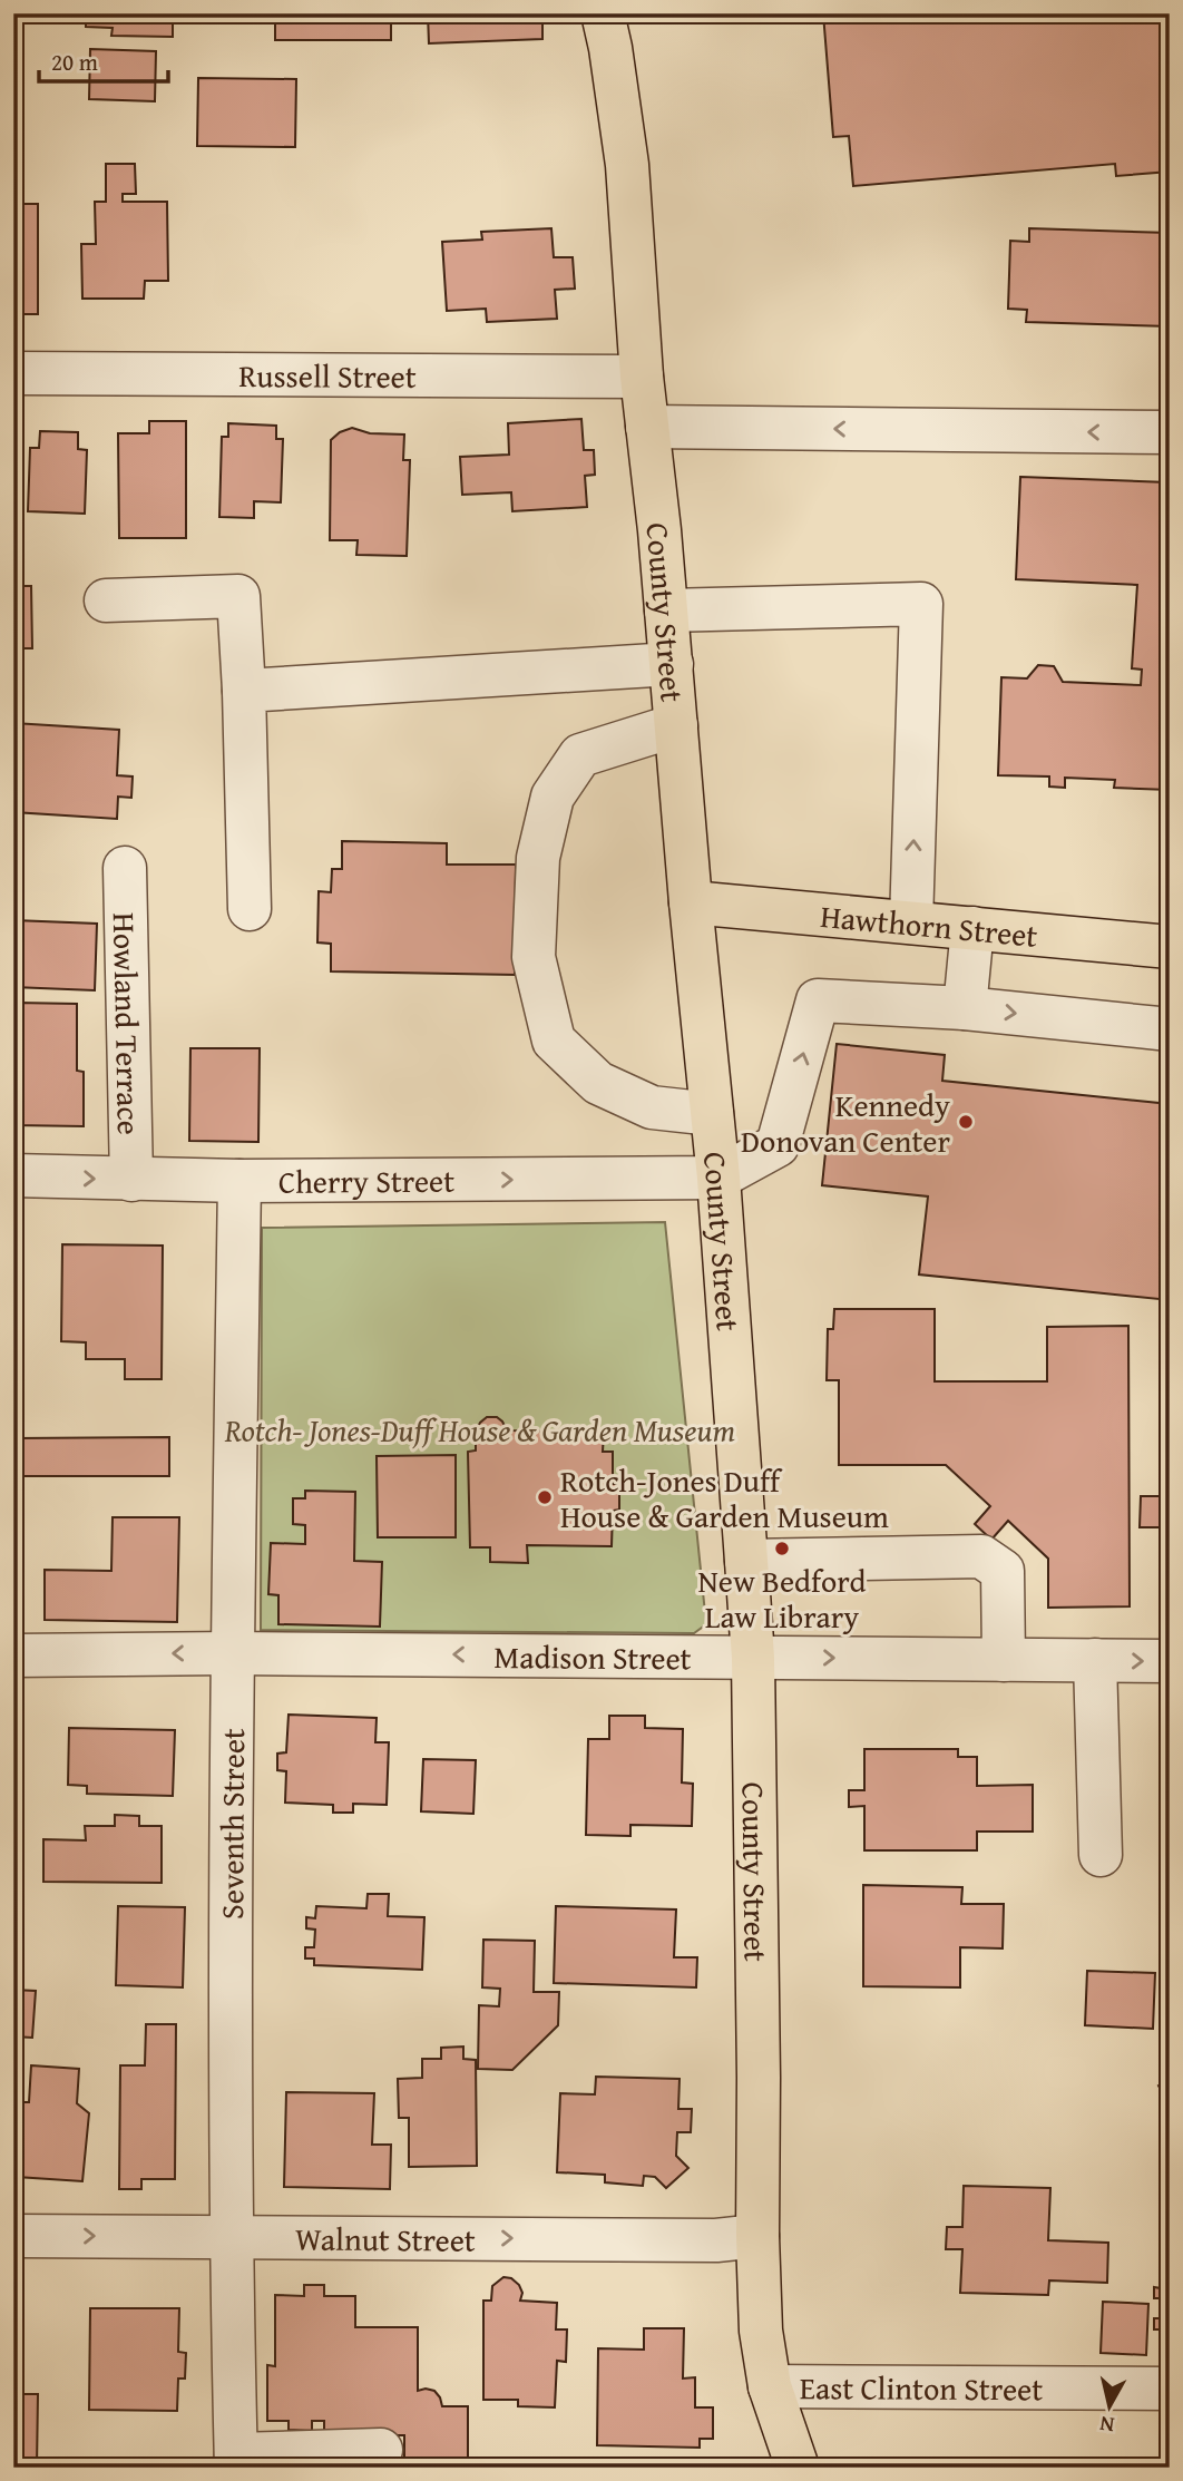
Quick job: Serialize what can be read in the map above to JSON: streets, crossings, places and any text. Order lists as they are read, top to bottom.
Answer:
{
  "streets": {
    "main road": ["County Street", "Hawthorn Street"],
    "street": [
      "Russell Street",
      "Howland Terrace",
      "Cherry Street",
      "Madison Street",
      "Seventh Street",
      "Walnut Street",
      "East Clinton Street"
    ]
  },
  "crossings": [
    ["Russell Street", "County Street"],
    ["County Street", "Hawthorn Street"],
    ["County Street", "Cherry Street"],
    ["County Street", "Madison Street"],
    ["County Street", "Walnut Street"],
    ["County Street", "East Clinton Street"],
    ["Howland Terrace", "Cherry Street"],
    ["Cherry Street", "Seventh Street"],
    ["Madison Street", "Seventh Street"],
    ["Seventh Street", "Walnut Street"]
  ],
  "one_way": ["Cherry Street", "Walnut Street"],
  "parks": ["Rotch- Jones-Duff House & Garden Museum"],
  "places": ["Kennedy Donovan Center", "Rotch-Jones Duff House & Garden Museum", "New Bedford Law Library"],
  "scale_bar": "20 m",
  "north": "bottom"
}
